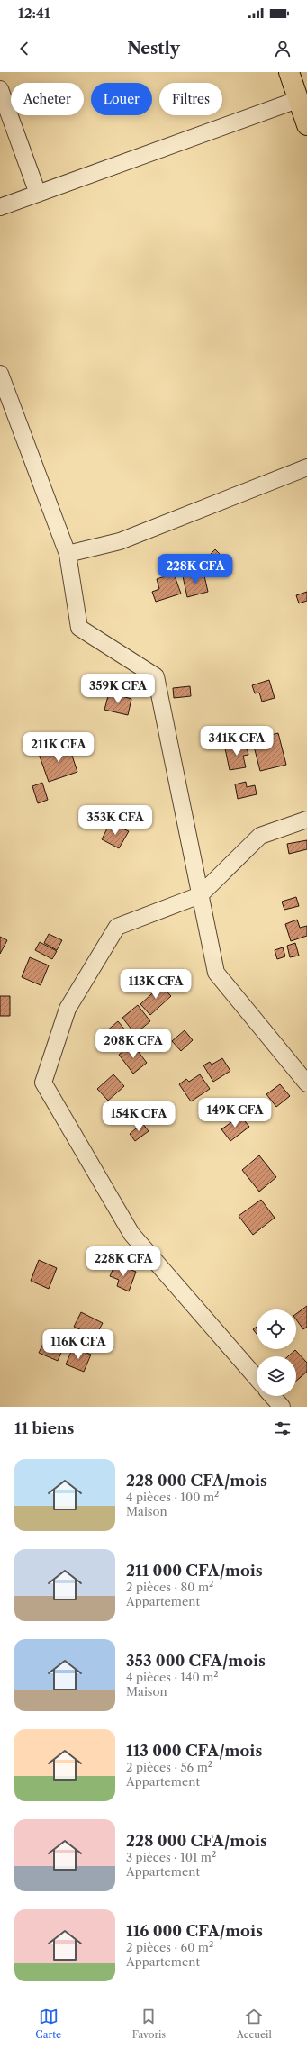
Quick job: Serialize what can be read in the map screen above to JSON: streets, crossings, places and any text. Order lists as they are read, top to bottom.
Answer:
{
  "page": {
    "status": "12:41",
    "header": "Nestly",
    "chip": ["Acheter", "Louer", "Filtres"],
    "price": [
      "228K CFA",
      "359K CFA",
      "341K CFA",
      "211K CFA",
      "353K CFA",
      "113K CFA",
      "208K CFA",
      "149K CFA",
      "154K CFA",
      "228K CFA",
      "116K CFA"
    ],
    "heading": "11 biens",
    "list": [
      {
        "name": "228 000 CFA/mois",
        "note": "4 pièces · 100 m² · Maison"
      },
      {
        "name": "211 000 CFA/mois",
        "note": "2 pièces · 80 m² · Appartement"
      },
      {
        "name": "353 000 CFA/mois",
        "note": "4 pièces · 140 m² · Maison"
      },
      {
        "name": "113 000 CFA/mois",
        "note": "2 pièces · 56 m² · Appartement"
      },
      {
        "name": "228 000 CFA/mois",
        "note": "3 pièces · 101 m² · Appartement"
      },
      {
        "name": "116 000 CFA/mois",
        "note": "2 pièces · 60 m² · Appartement"
      }
    ],
    "tabs": ["Carte", "Favoris", "Accueil"]
  }
}
